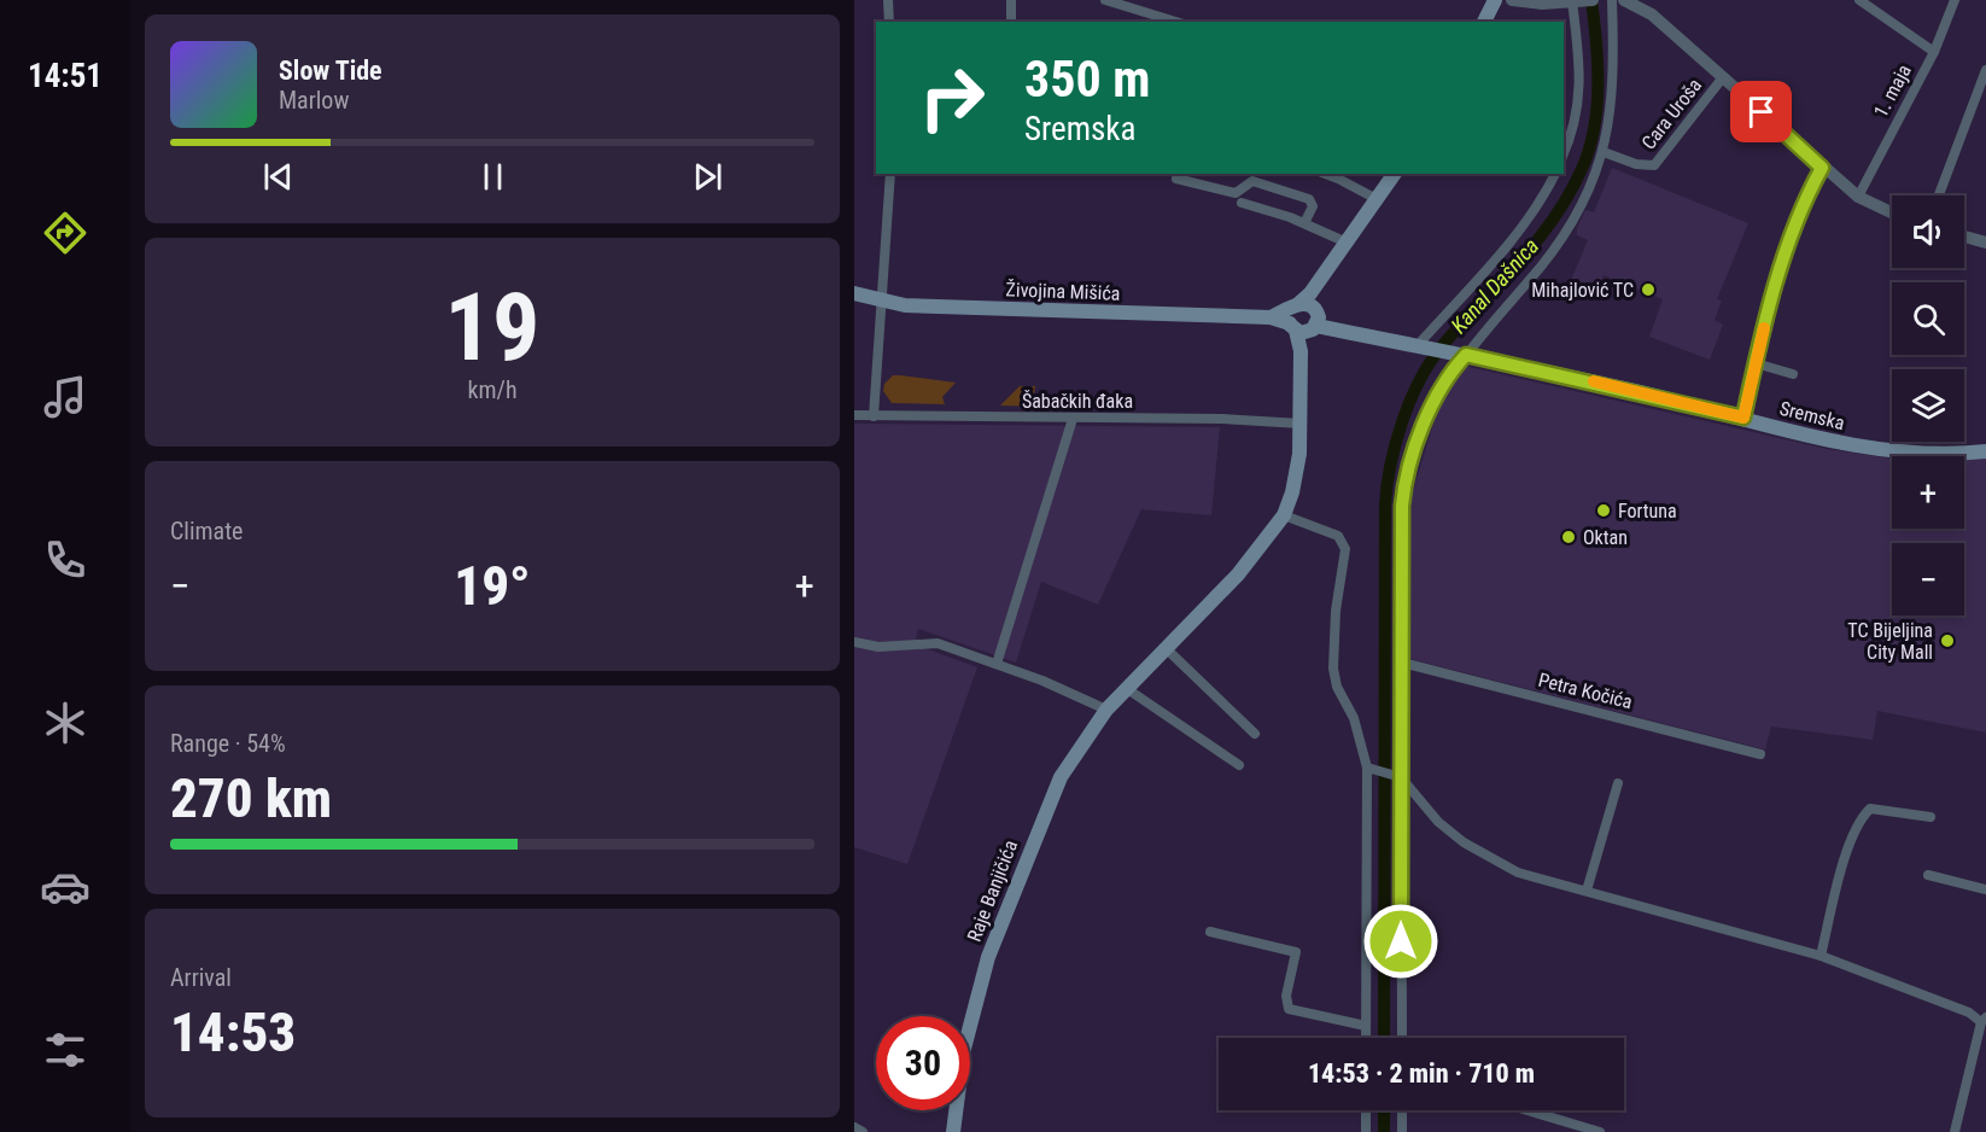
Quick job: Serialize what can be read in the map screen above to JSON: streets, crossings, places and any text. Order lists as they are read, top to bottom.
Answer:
{
  "streets": {
    "main road": ["Živojina Mišića", "Sremska", "Raje Banjičića"],
    "street": [
      "1. maja",
      "Cara Uroša",
      "Šabačkih đaka",
      "Petra Kočića"
    ]
  },
  "crossings": [
    ["1. maja", "Cara Uroša"],
    ["Šabačkih đaka", "Raje Banjičića"],
    ["Sremska", "Raje Banjičića"]
  ],
  "water": ["Kanal Dašnica"],
  "places": [
    "Mihajlović TC",
    "Fortuna",
    "Oktan",
    "TC Bijeljina City Mall"
  ],
  "page": {
    "tabs": "14:51",
    "turn": ["350 m", "Sremska"],
    "song": ["Slow Tide", "Marlow"],
    "map_buttons": ["+", "−"],
    "tile": [
      ["19", "km/h"],
      "Climate",
      ["Range · 54%", "270 km"],
      ["Arrival", "14:53"]
    ],
    "heat": ["−", "19°", "+"],
    "limit": "30",
    "trip": "14:53 · 2 min · 710 m"
  }
}
